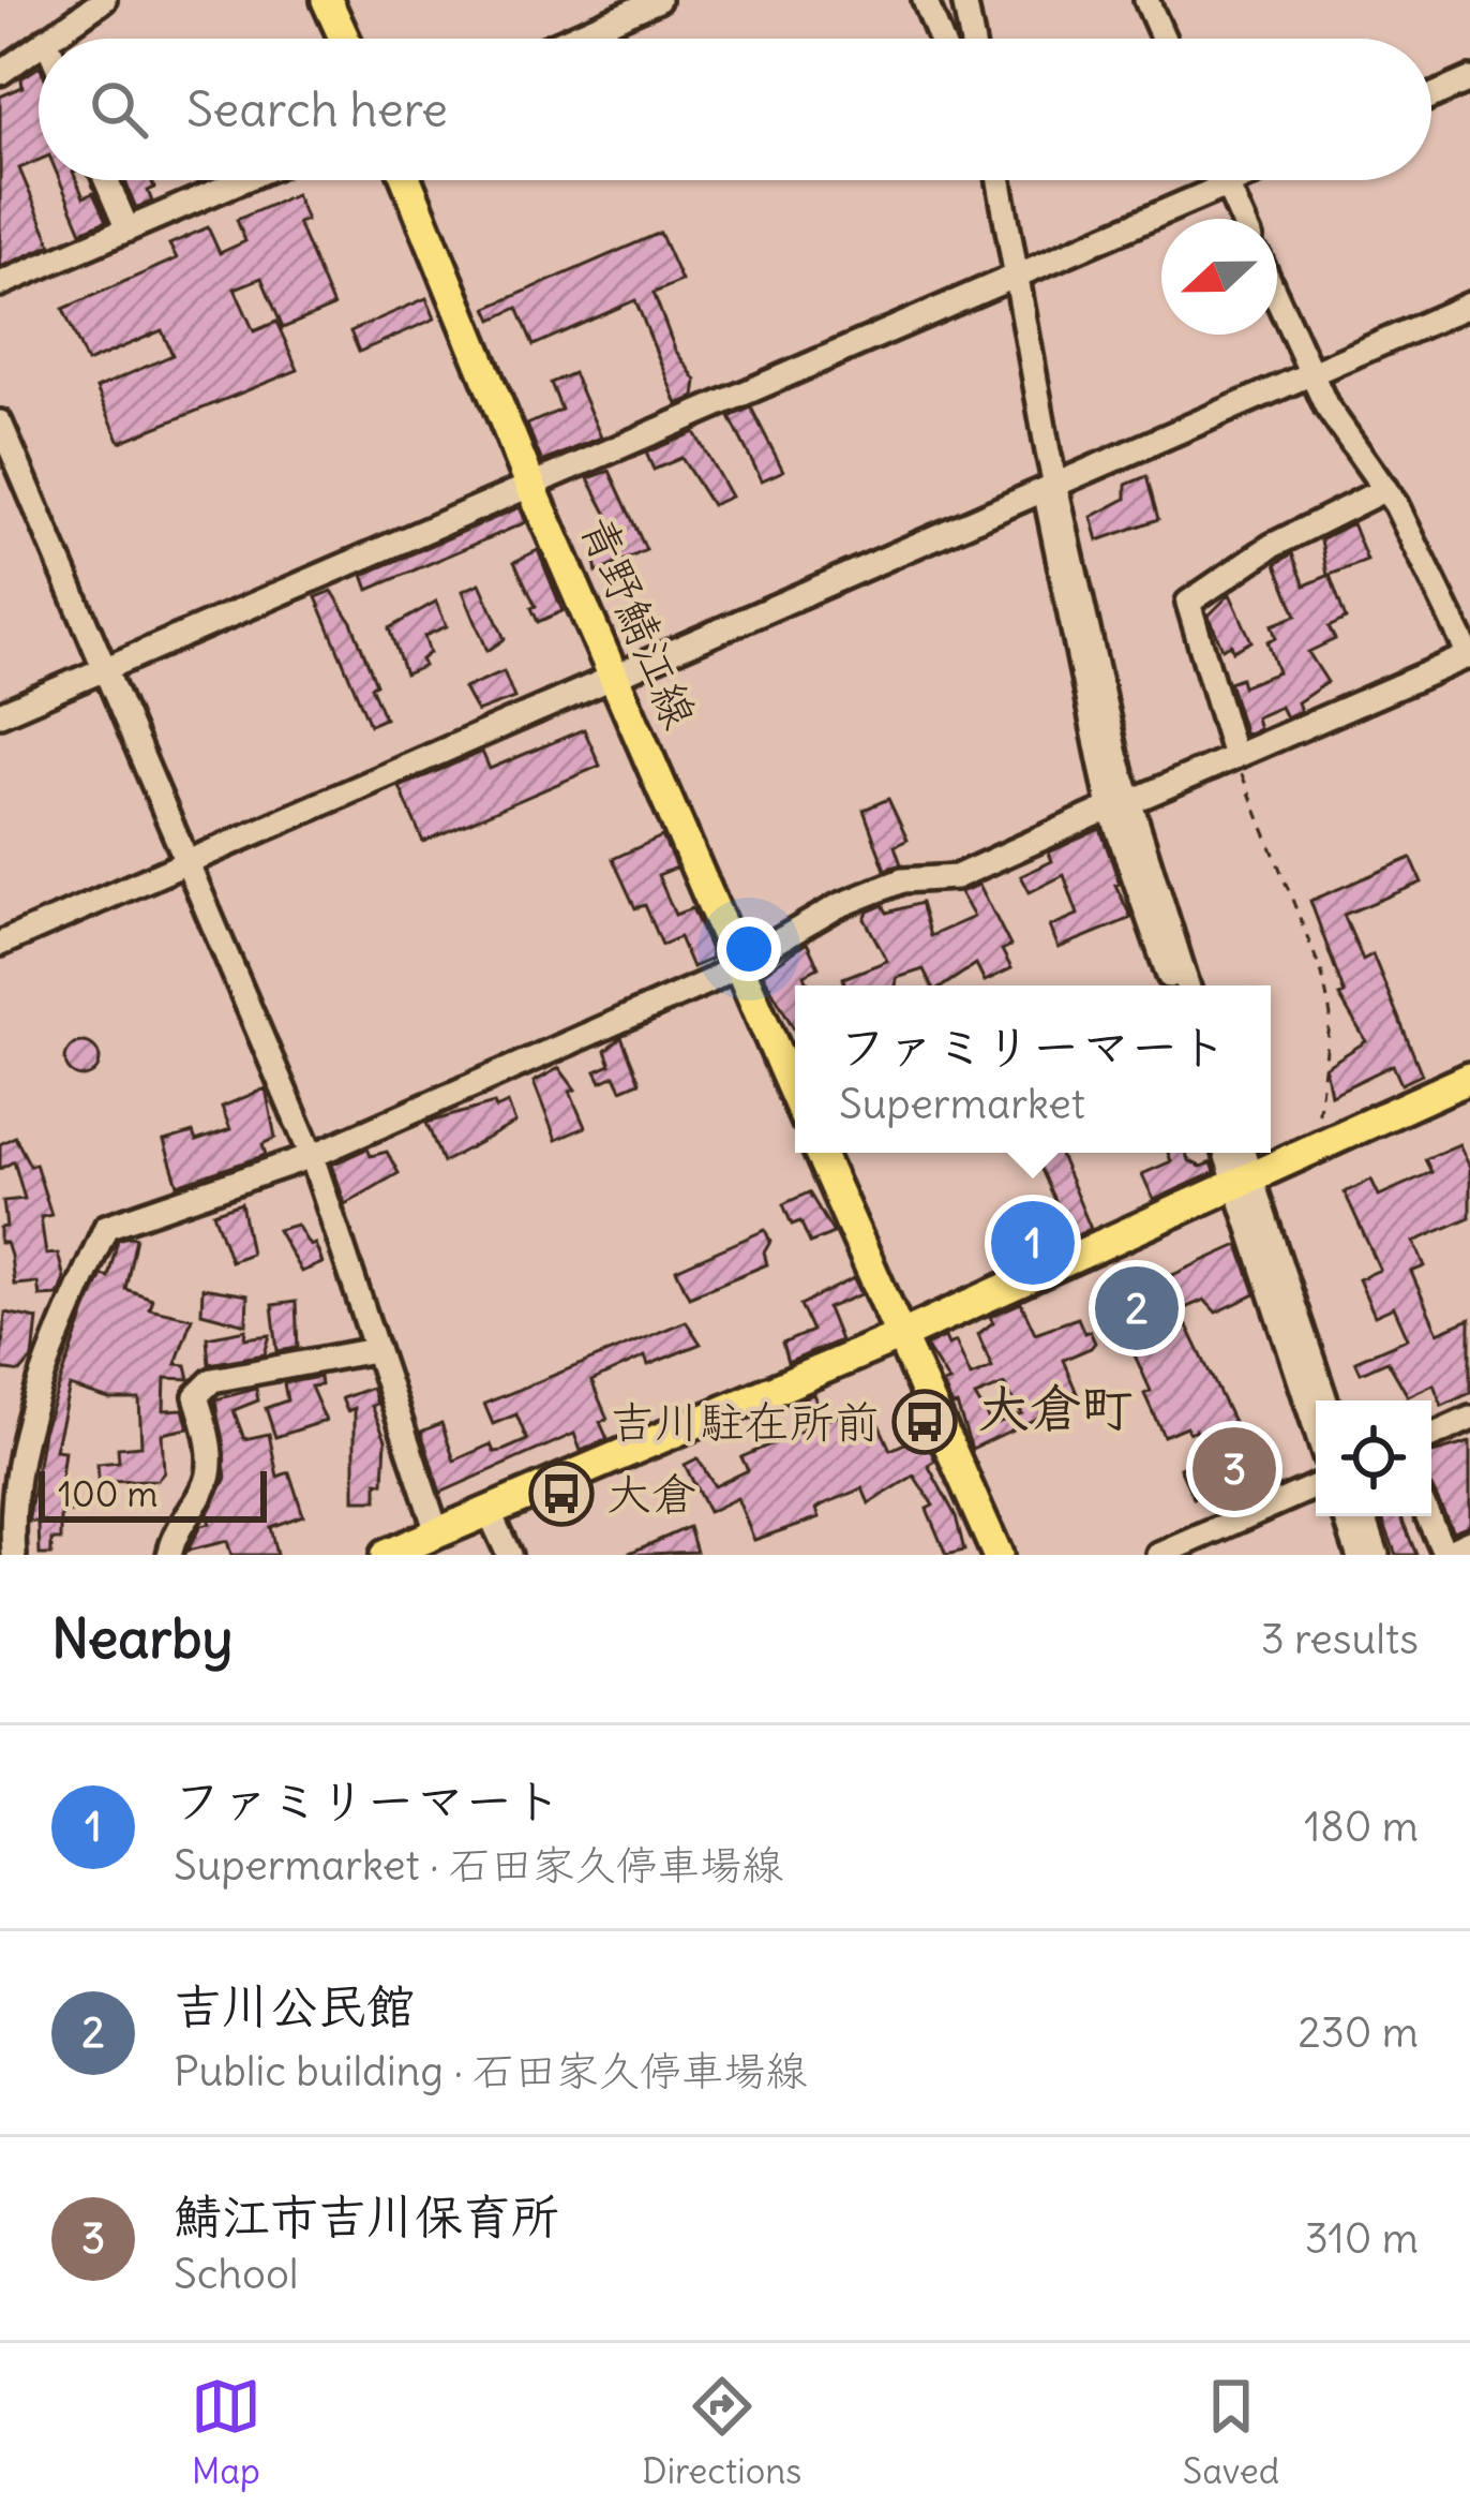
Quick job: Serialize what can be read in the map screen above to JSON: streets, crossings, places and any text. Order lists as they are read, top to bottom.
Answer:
{
  "streets": {
    "main road": ["青野鯖江線"]
  },
  "districts": ["大倉町"],
  "places": {
    "bus stop": ["吉川駐在所前", "大倉"]
  },
  "scale_bar": "100 m",
  "north": "left",
  "page": {
    "search": "Search here",
    "popup": ["ファミリーマート", "Supermarket"],
    "pins": ["1", "2", "3"],
    "scale": "100 m",
    "heading": ["Nearby", "3 results"],
    "list": [
      {
        "mark": "1",
        "name": "ファミリーマート",
        "note": "Supermarket · 石田家久停車場線",
        "value": "180 m"
      },
      {
        "mark": "2",
        "name": "吉川公民館",
        "note": "Public building · 石田家久停車場線",
        "value": "230 m"
      },
      {
        "mark": "3",
        "name": "鯖江市吉川保育所",
        "note": "School",
        "value": "310 m"
      }
    ],
    "nav": ["Map", "Directions", "Saved"]
  }
}
